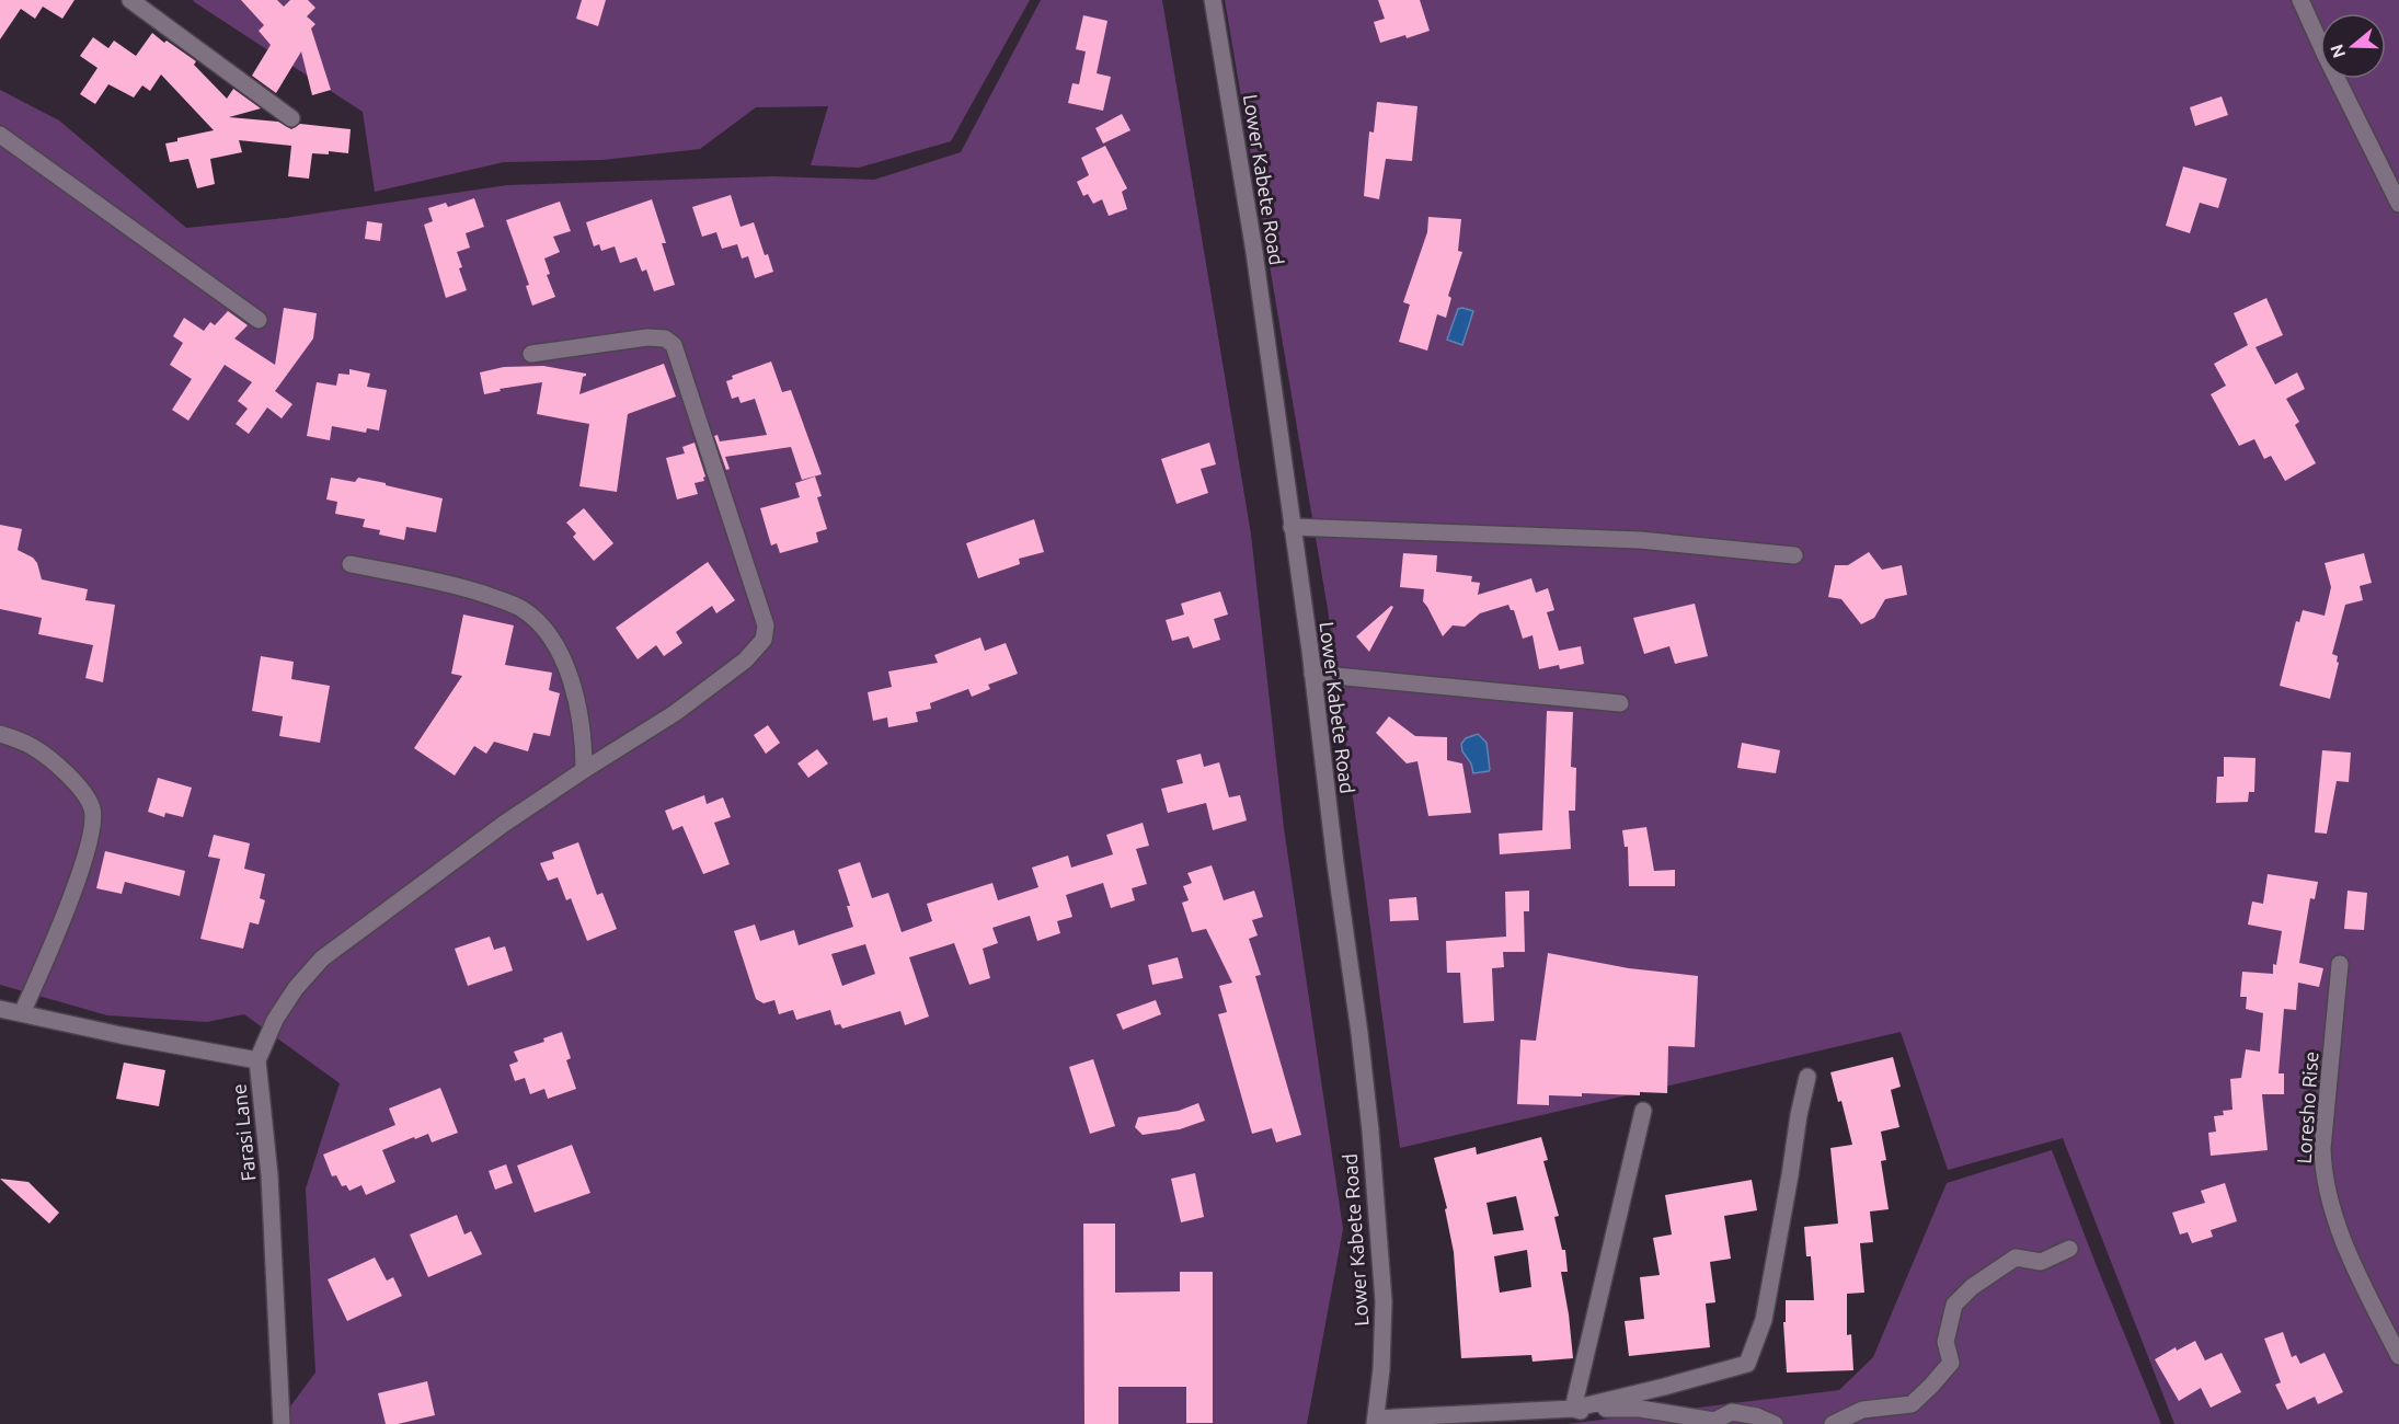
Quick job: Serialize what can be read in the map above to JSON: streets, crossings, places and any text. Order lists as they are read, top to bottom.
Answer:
{
  "streets": {
    "street": ["Lower Kabete Road", "Loresho Rise", "Farasi Lane"]
  },
  "north": "left"
}
